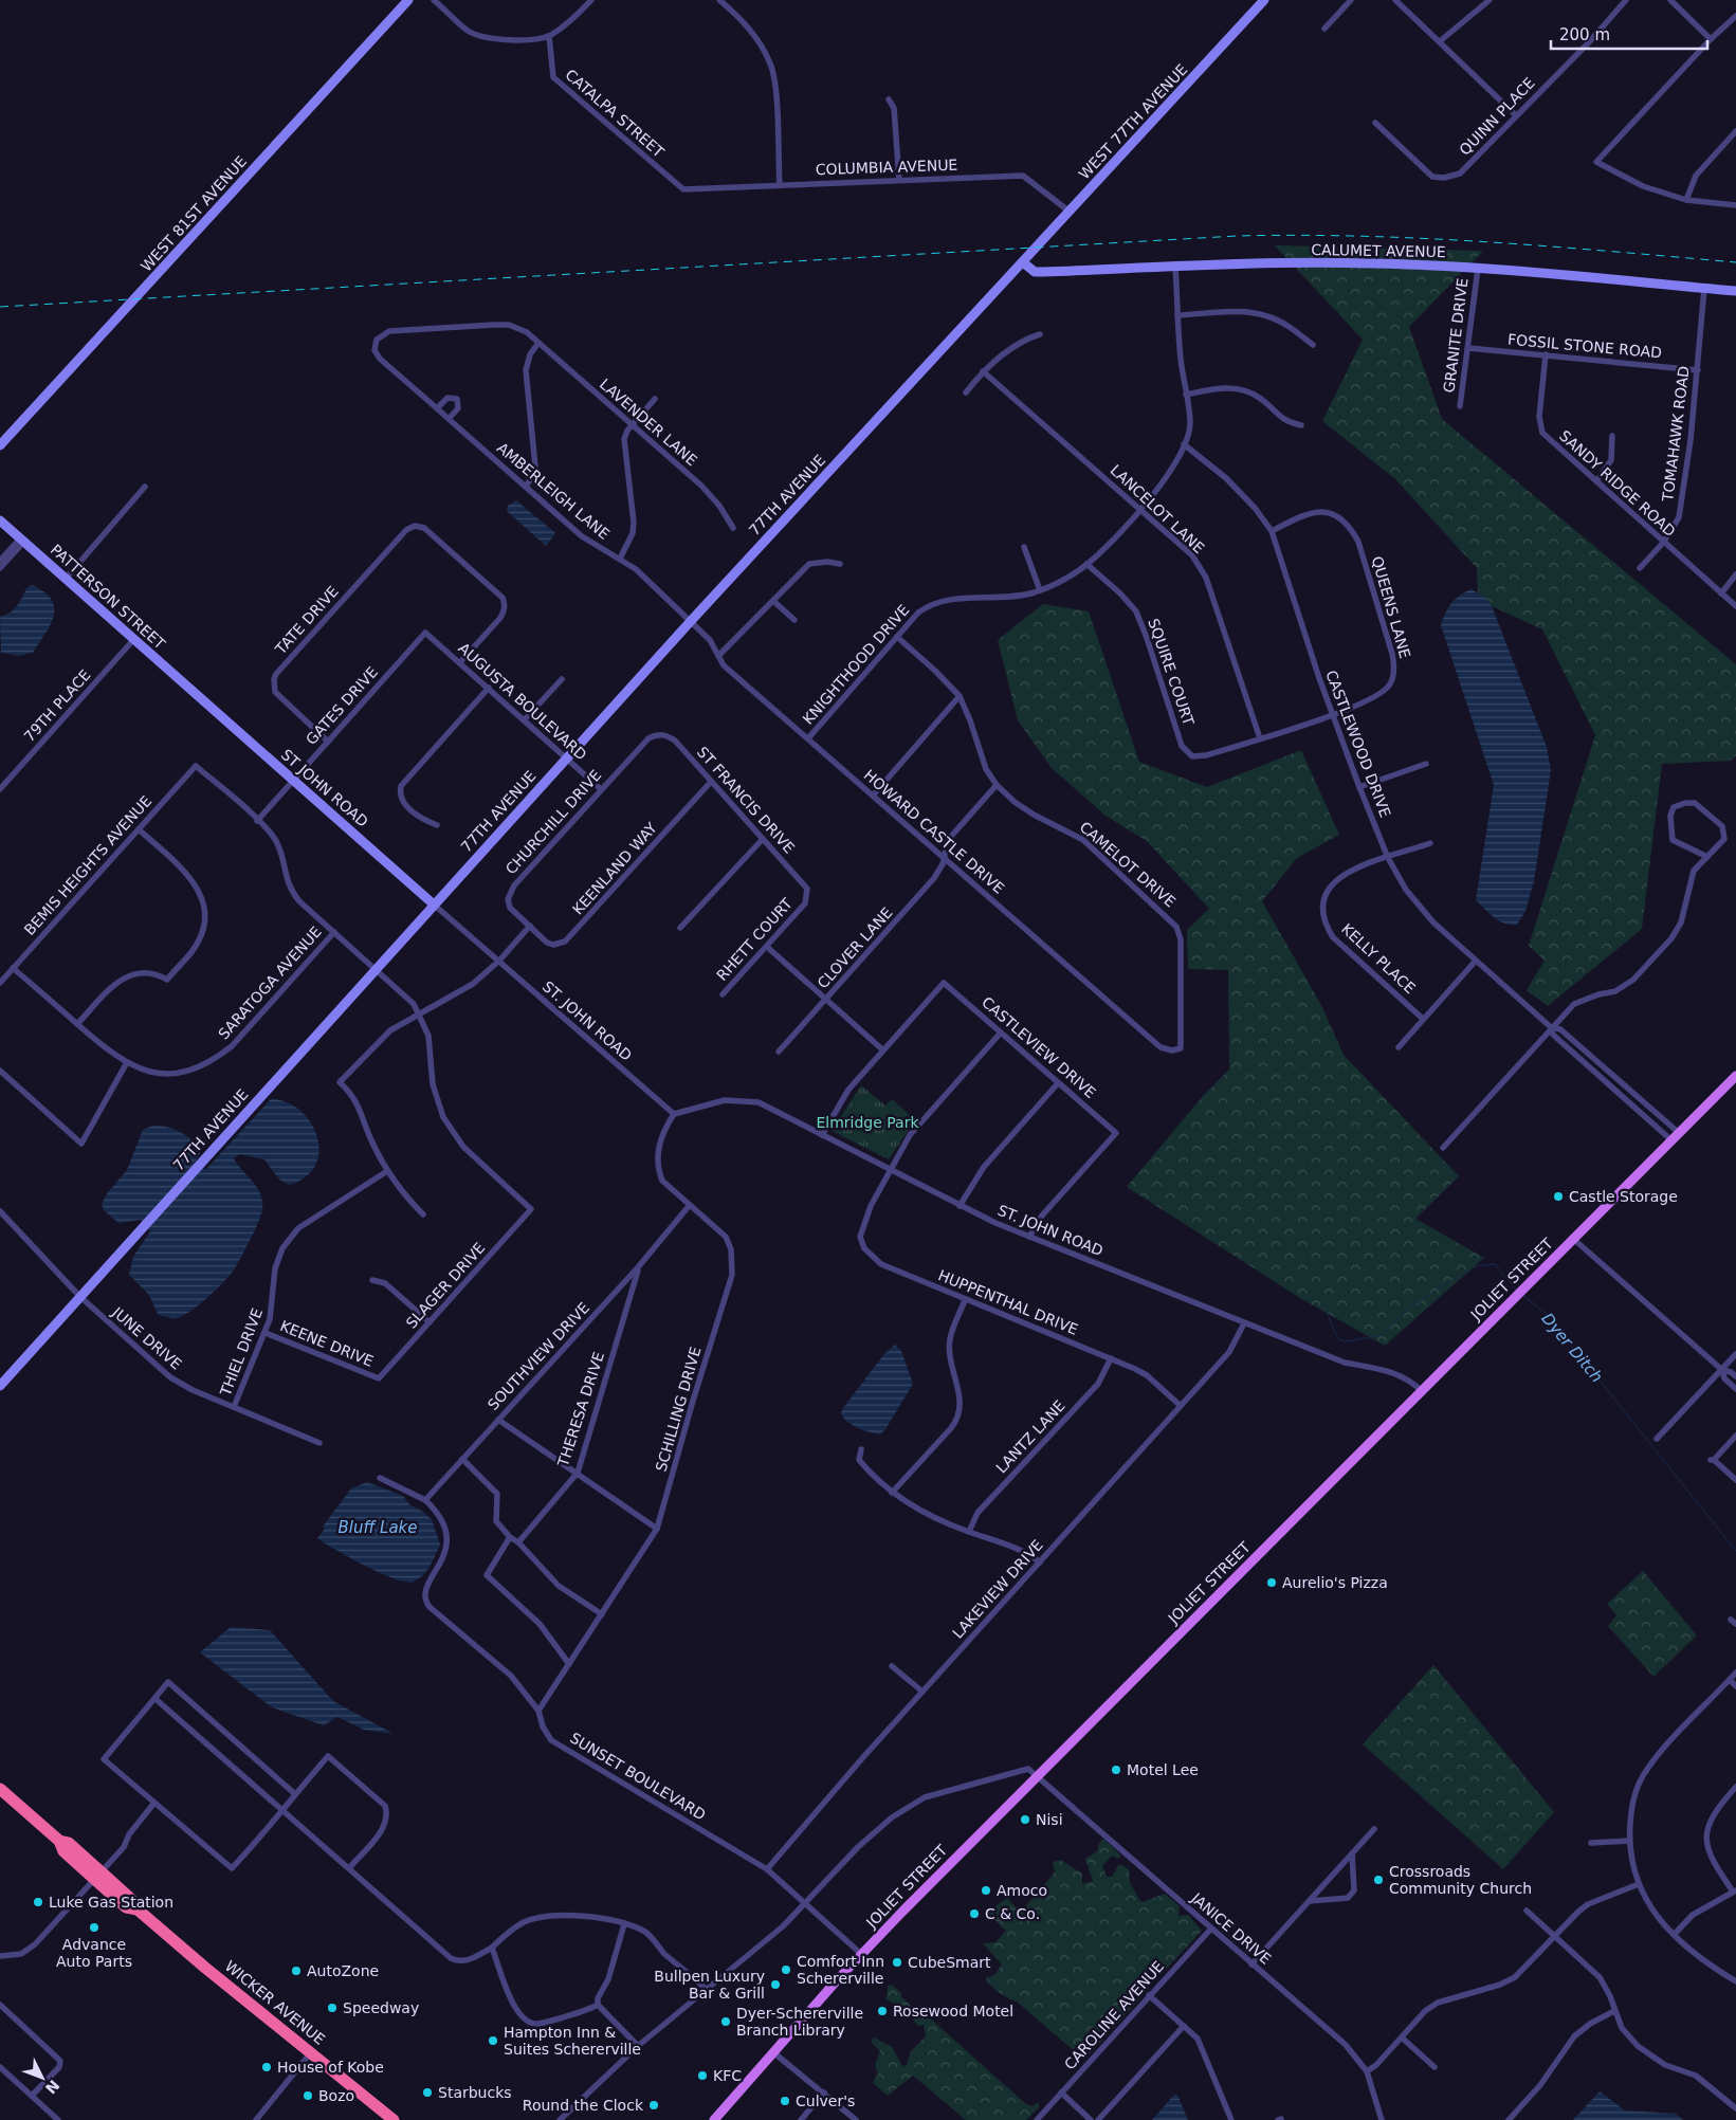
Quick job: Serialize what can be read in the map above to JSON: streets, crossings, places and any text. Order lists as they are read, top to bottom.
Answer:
{
  "streets": {
    "highway": ["WICKER AVENUE"],
    "main road": ["JOLIET STREET"],
    "street": [
      "CATALPA STREET",
      "QUINN PLACE",
      "WEST 77TH AVENUE",
      "COLUMBIA AVENUE",
      "WEST 81ST AVENUE",
      "CALUMET AVENUE",
      "GRANITE DRIVE",
      "FOSSIL STONE ROAD",
      "LAVENDER LANE",
      "TOMAHAWK ROAD",
      "SANDY RIDGE ROAD",
      "AMBERLEIGH LANE",
      "77TH AVENUE",
      "LANCELOT LANE",
      "PATTERSON STREET",
      "QUEENS LANE",
      "TATE DRIVE",
      "KNIGHTHOOD DRIVE",
      "SQUIRE COURT",
      "AUGUSTA BOULEVARD",
      "79TH PLACE",
      "GATES DRIVE",
      "CASTLEWOOD DRIVE",
      "ST JOHN ROAD",
      "ST FRANCIS DRIVE",
      "CHURCHILL DRIVE",
      "HOWARD CASTLE DRIVE",
      "CAMELOT DRIVE",
      "BEMIS HEIGHTS AVENUE",
      "KEENLAND WAY",
      "RHETT COURT",
      "CLOVER LANE",
      "KELLY PLACE",
      "SARATOGA AVENUE",
      "ST. JOHN ROAD",
      "CASTLEVIEW DRIVE",
      "SLAGER DRIVE",
      "HUPPENTHAL DRIVE",
      "JUNE DRIVE",
      "KEENE DRIVE",
      "THIEL DRIVE",
      "SOUTHVIEW DRIVE",
      "THERESA DRIVE",
      "SCHILLING DRIVE",
      "LANTZ LANE",
      "LAKEVIEW DRIVE",
      "SUNSET BOULEVARD",
      "JANICE DRIVE",
      "CAROLINE AVENUE"
    ]
  },
  "crossings": [
    ["CATALPA STREET", "COLUMBIA AVENUE"],
    ["WEST 77TH AVENUE", "COLUMBIA AVENUE"],
    ["WEST 77TH AVENUE", "CALUMET AVENUE"],
    ["WEST 77TH AVENUE", "77TH AVENUE"],
    ["CALUMET AVENUE", "GRANITE DRIVE"],
    ["CALUMET AVENUE", "TOMAHAWK ROAD"],
    ["CALUMET AVENUE", "77TH AVENUE"],
    ["CALUMET AVENUE", "KNIGHTHOOD DRIVE"],
    ["GRANITE DRIVE", "FOSSIL STONE ROAD"],
    ["FOSSIL STONE ROAD", "TOMAHAWK ROAD"],
    ["FOSSIL STONE ROAD", "SANDY RIDGE ROAD"],
    ["LAVENDER LANE", "AMBERLEIGH LANE"],
    ["TOMAHAWK ROAD", "SANDY RIDGE ROAD"],
    ["AMBERLEIGH LANE", "77TH AVENUE"],
    ["AMBERLEIGH LANE", "HOWARD CASTLE DRIVE"],
    ["77TH AVENUE", "AUGUSTA BOULEVARD"],
    ["77TH AVENUE", "ST JOHN ROAD"],
    ["77TH AVENUE", "HOWARD CASTLE DRIVE"],
    ["77TH AVENUE", "ST. JOHN ROAD"],
    ["77TH AVENUE", "JUNE DRIVE"],
    ["LANCELOT LANE", "QUEENS LANE"],
    ["LANCELOT LANE", "KNIGHTHOOD DRIVE"],
    ["PATTERSON STREET", "79TH PLACE"],
    ["PATTERSON STREET", "ST JOHN ROAD"],
    ["QUEENS LANE", "SQUIRE COURT"],
    ["QUEENS LANE", "CASTLEWOOD DRIVE"],
    ["TATE DRIVE", "AUGUSTA BOULEVARD"],
    ["TATE DRIVE", "GATES DRIVE"],
    ["KNIGHTHOOD DRIVE", "SQUIRE COURT"],
    ["KNIGHTHOOD DRIVE", "CASTLEWOOD DRIVE"],
    ["KNIGHTHOOD DRIVE", "HOWARD CASTLE DRIVE"],
    ["KNIGHTHOOD DRIVE", "CAMELOT DRIVE"],
    ["AUGUSTA BOULEVARD", "GATES DRIVE"],
    ["AUGUSTA BOULEVARD", "CHURCHILL DRIVE"],
    ["GATES DRIVE", "ST JOHN ROAD"],
    ["GATES DRIVE", "BEMIS HEIGHTS AVENUE"],
    ["CASTLEWOOD DRIVE", "KELLY PLACE"],
    ["CASTLEWOOD DRIVE", "JOLIET STREET"],
    ["ST JOHN ROAD", "ST. JOHN ROAD"],
    ["ST FRANCIS DRIVE", "CHURCHILL DRIVE"],
    ["ST FRANCIS DRIVE", "KEENLAND WAY"],
    ["ST FRANCIS DRIVE", "RHETT COURT"],
    ["CHURCHILL DRIVE", "KEENLAND WAY"],
    ["HOWARD CASTLE DRIVE", "CAMELOT DRIVE"],
    ["HOWARD CASTLE DRIVE", "CLOVER LANE"],
    ["CAMELOT DRIVE", "CLOVER LANE"],
    ["BEMIS HEIGHTS AVENUE", "SARATOGA AVENUE"],
    ["ST. JOHN ROAD", "CASTLEVIEW DRIVE"],
    ["ST. JOHN ROAD", "JOLIET STREET"],
    ["ST. JOHN ROAD", "HUPPENTHAL DRIVE"],
    ["ST. JOHN ROAD", "SCHILLING DRIVE"],
    ["ST. JOHN ROAD", "LAKEVIEW DRIVE"],
    ["CASTLEVIEW DRIVE", "HUPPENTHAL DRIVE"],
    ["JOLIET STREET", "SUNSET BOULEVARD"],
    ["JOLIET STREET", "JANICE DRIVE"],
    ["SLAGER DRIVE", "KEENE DRIVE"],
    ["HUPPENTHAL DRIVE", "LANTZ LANE"],
    ["HUPPENTHAL DRIVE", "LAKEVIEW DRIVE"],
    ["JUNE DRIVE", "THIEL DRIVE"],
    ["KEENE DRIVE", "THIEL DRIVE"],
    ["SOUTHVIEW DRIVE", "THERESA DRIVE"],
    ["SOUTHVIEW DRIVE", "SCHILLING DRIVE"],
    ["SOUTHVIEW DRIVE", "SUNSET BOULEVARD"],
    ["SCHILLING DRIVE", "SUNSET BOULEVARD"],
    ["LAKEVIEW DRIVE", "SUNSET BOULEVARD"],
    ["JANICE DRIVE", "CAROLINE AVENUE"]
  ],
  "water": ["Dyer Ditch", "Bluff Lake"],
  "parks": ["Elmridge Park"],
  "places": [
    "Castle Storage",
    "Aurelio's Pizza",
    "Motel Lee",
    "Nisi",
    "Crossroads Community Church",
    "Amoco",
    "Luke Gas Station",
    "C & Co.",
    "Advance Auto Parts",
    "CubeSmart",
    "Comfort Inn Schererville",
    "AutoZone",
    "Bullpen Luxury Bar & Grill",
    "Speedway",
    "Rosewood Motel",
    "Dyer-Schererville Branch Library",
    "Hampton Inn & Suites Schererville",
    "House of Kobe",
    "KFC",
    "Starbucks",
    "Bozo",
    "Culver's",
    "Round the Clock"
  ],
  "scale_bar": "200 m",
  "north": "bottom right"
}
